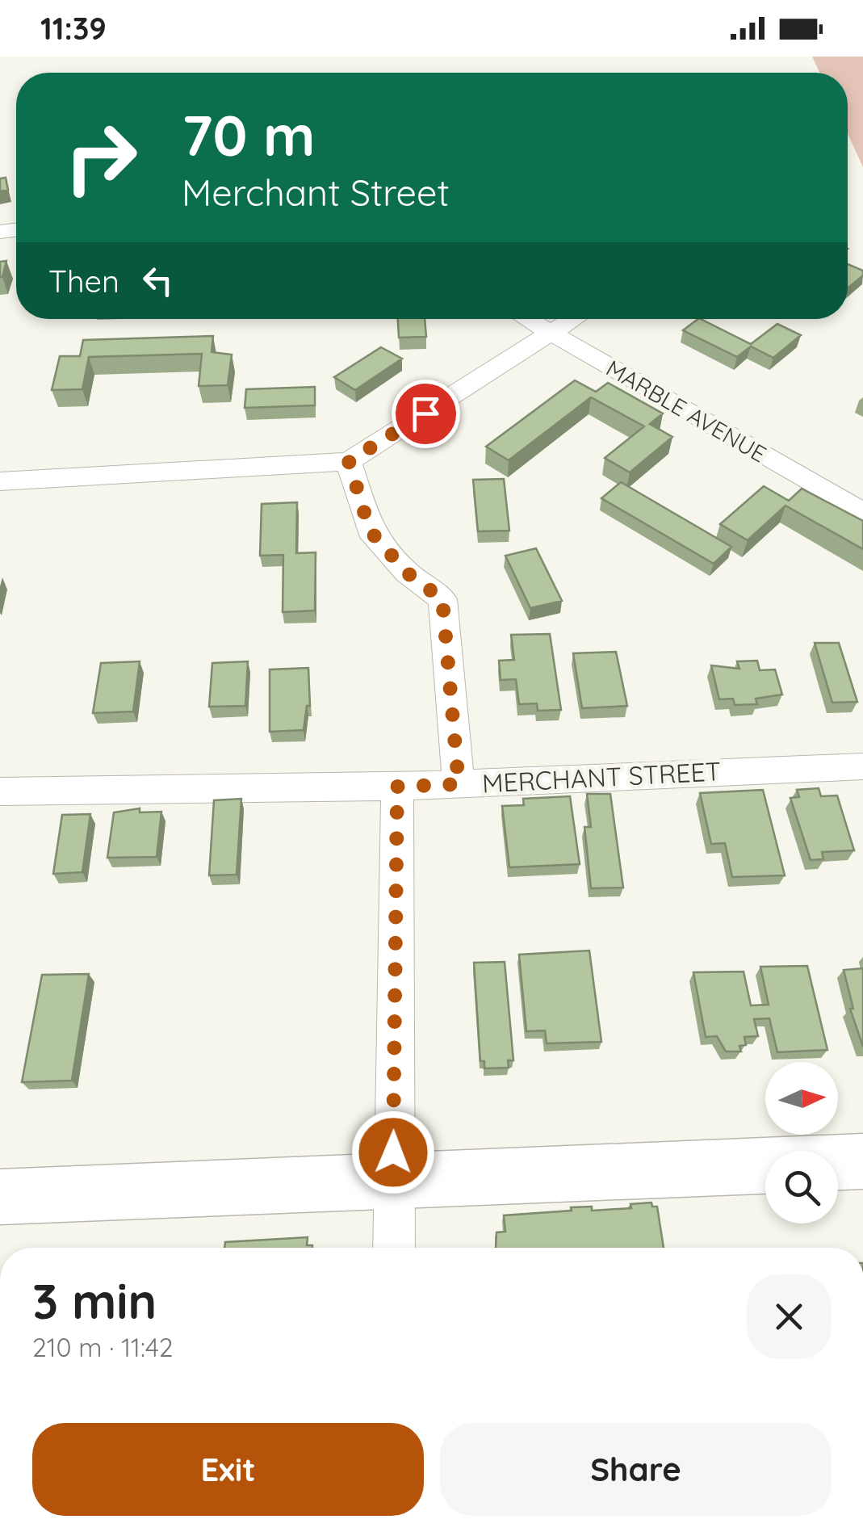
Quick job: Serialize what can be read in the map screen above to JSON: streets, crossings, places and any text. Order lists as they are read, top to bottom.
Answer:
{
  "streets": {
    "street": ["MARBLE AVENUE", "MERCHANT STREET"]
  },
  "north": "right",
  "page": {
    "status": "11:39",
    "turn": ["70 m", "Merchant Street"],
    "then": "Then",
    "heading": ["3 min", "210 m · 11:42"],
    "buttons": ["Exit", "Share"]
  }
}
